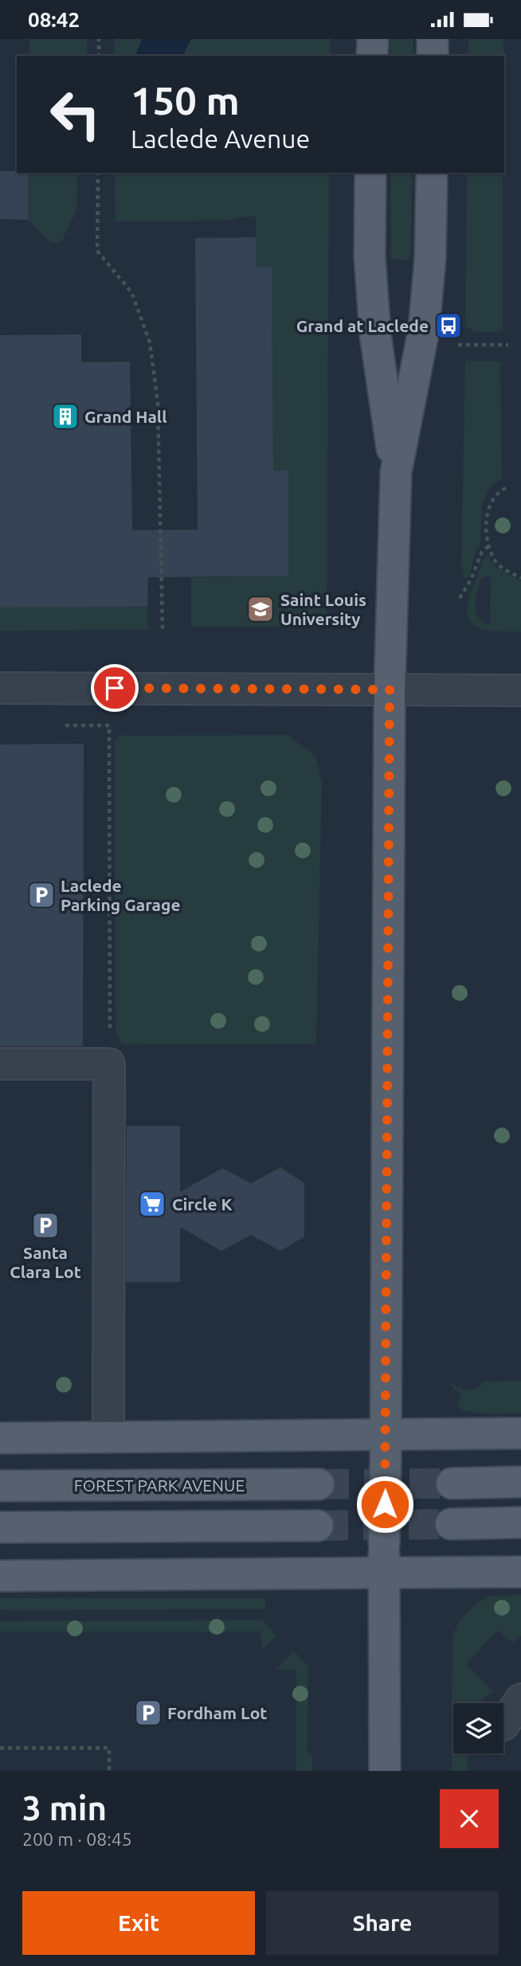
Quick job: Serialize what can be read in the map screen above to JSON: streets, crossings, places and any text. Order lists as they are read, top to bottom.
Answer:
{
  "streets": {
    "main road": ["FOREST PARK AVENUE"]
  },
  "places": {
    "bus stop": ["Grand at Laclede"],
    "building": ["Grand Hall"],
    "school or university": ["Saint Louis University"],
    "parking": ["Laclede Parking Garage", "Santa Clara Lot", "Fordham Lot"],
    "supermarket": ["Circle K"]
  },
  "page": {
    "status": "08:42",
    "turn": ["150 m", "Laclede Avenue"],
    "heading": ["3 min", "200 m · 08:45"],
    "buttons": ["Exit", "Share"]
  }
}
